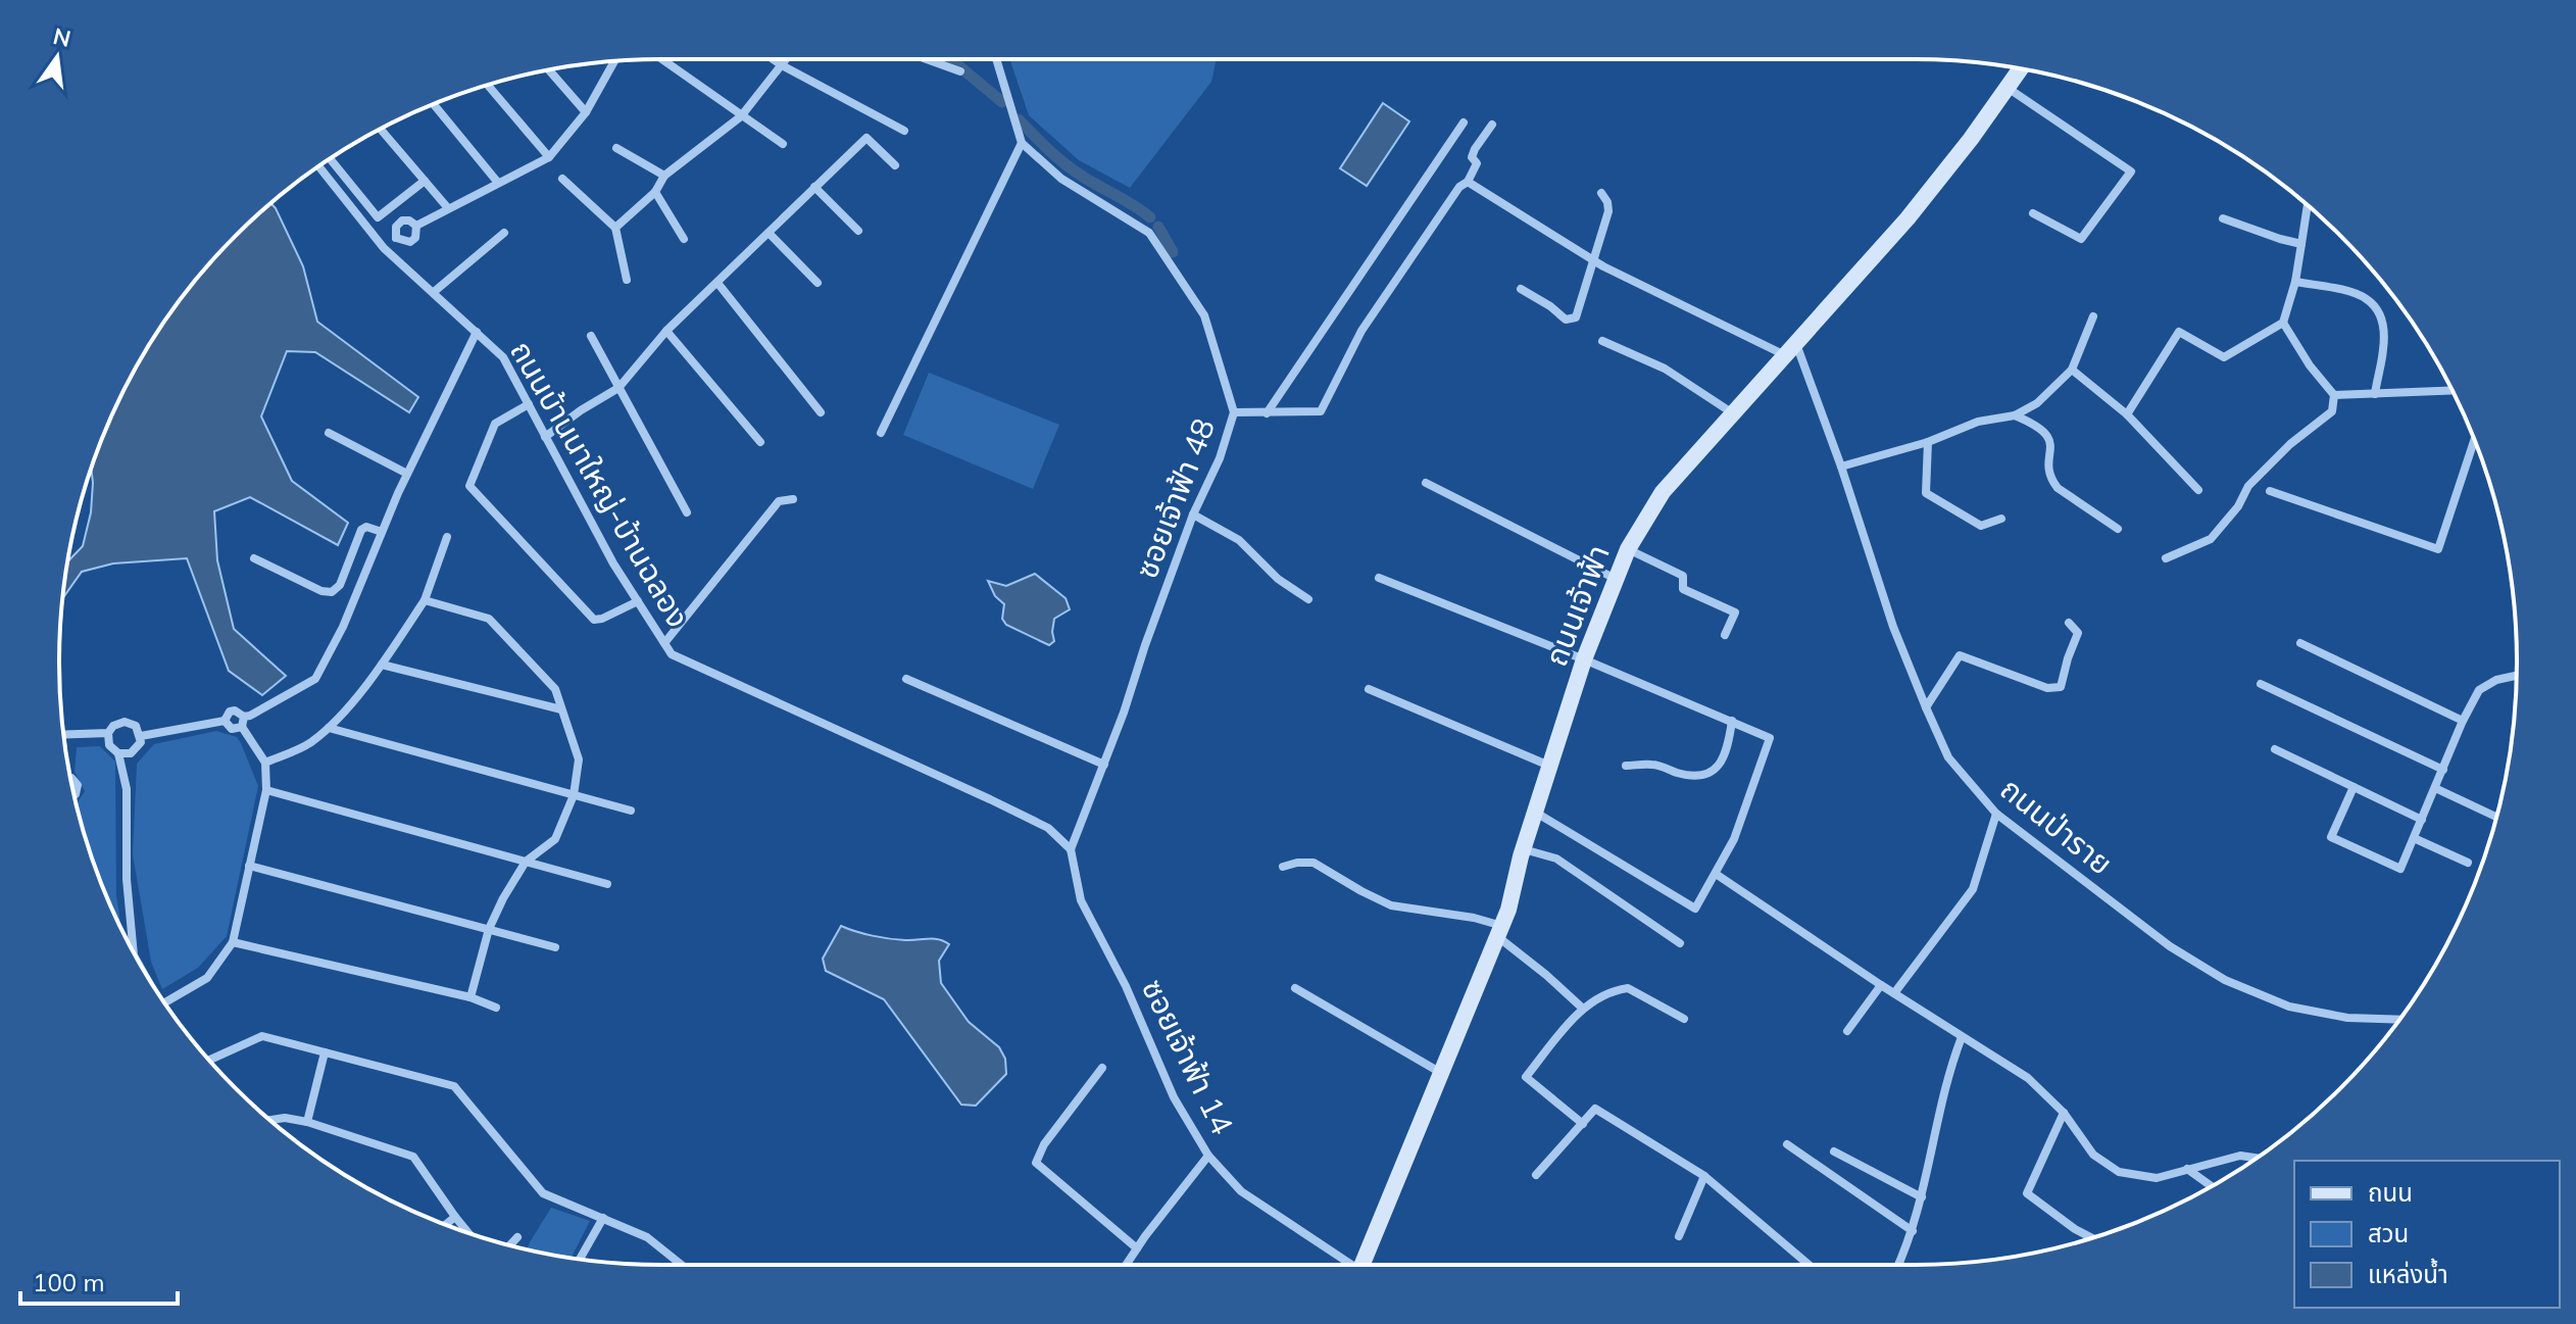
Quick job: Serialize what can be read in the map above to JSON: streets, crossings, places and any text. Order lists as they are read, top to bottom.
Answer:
{
  "streets": {
    "main road": ["ถนนเจ้าฟ้า"],
    "street": [
      "ถนนบ้านนาใหญ่-บ้านฉลอง",
      "ซอยเจ้าฟ้า 48",
      "ถนนป่าราย",
      "ซอยเจ้าฟ้า 14"
    ]
  },
  "crossings": [
    ["ถนนบ้านนาใหญ่-บ้านฉลอง", "ซอยเจ้าฟ้า 48"],
    ["ถนนบ้านนาใหญ่-บ้านฉลอง", "ซอยเจ้าฟ้า 14"],
    ["ซอยเจ้าฟ้า 48", "ซอยเจ้าฟ้า 14"],
    ["ถนนเจ้าฟ้า", "ถนนป่าราย"]
  ],
  "legend": ["ถนน", "สวน", "แหล่งน้ำ"],
  "scale_bar": "100 m",
  "north": "top"
}
